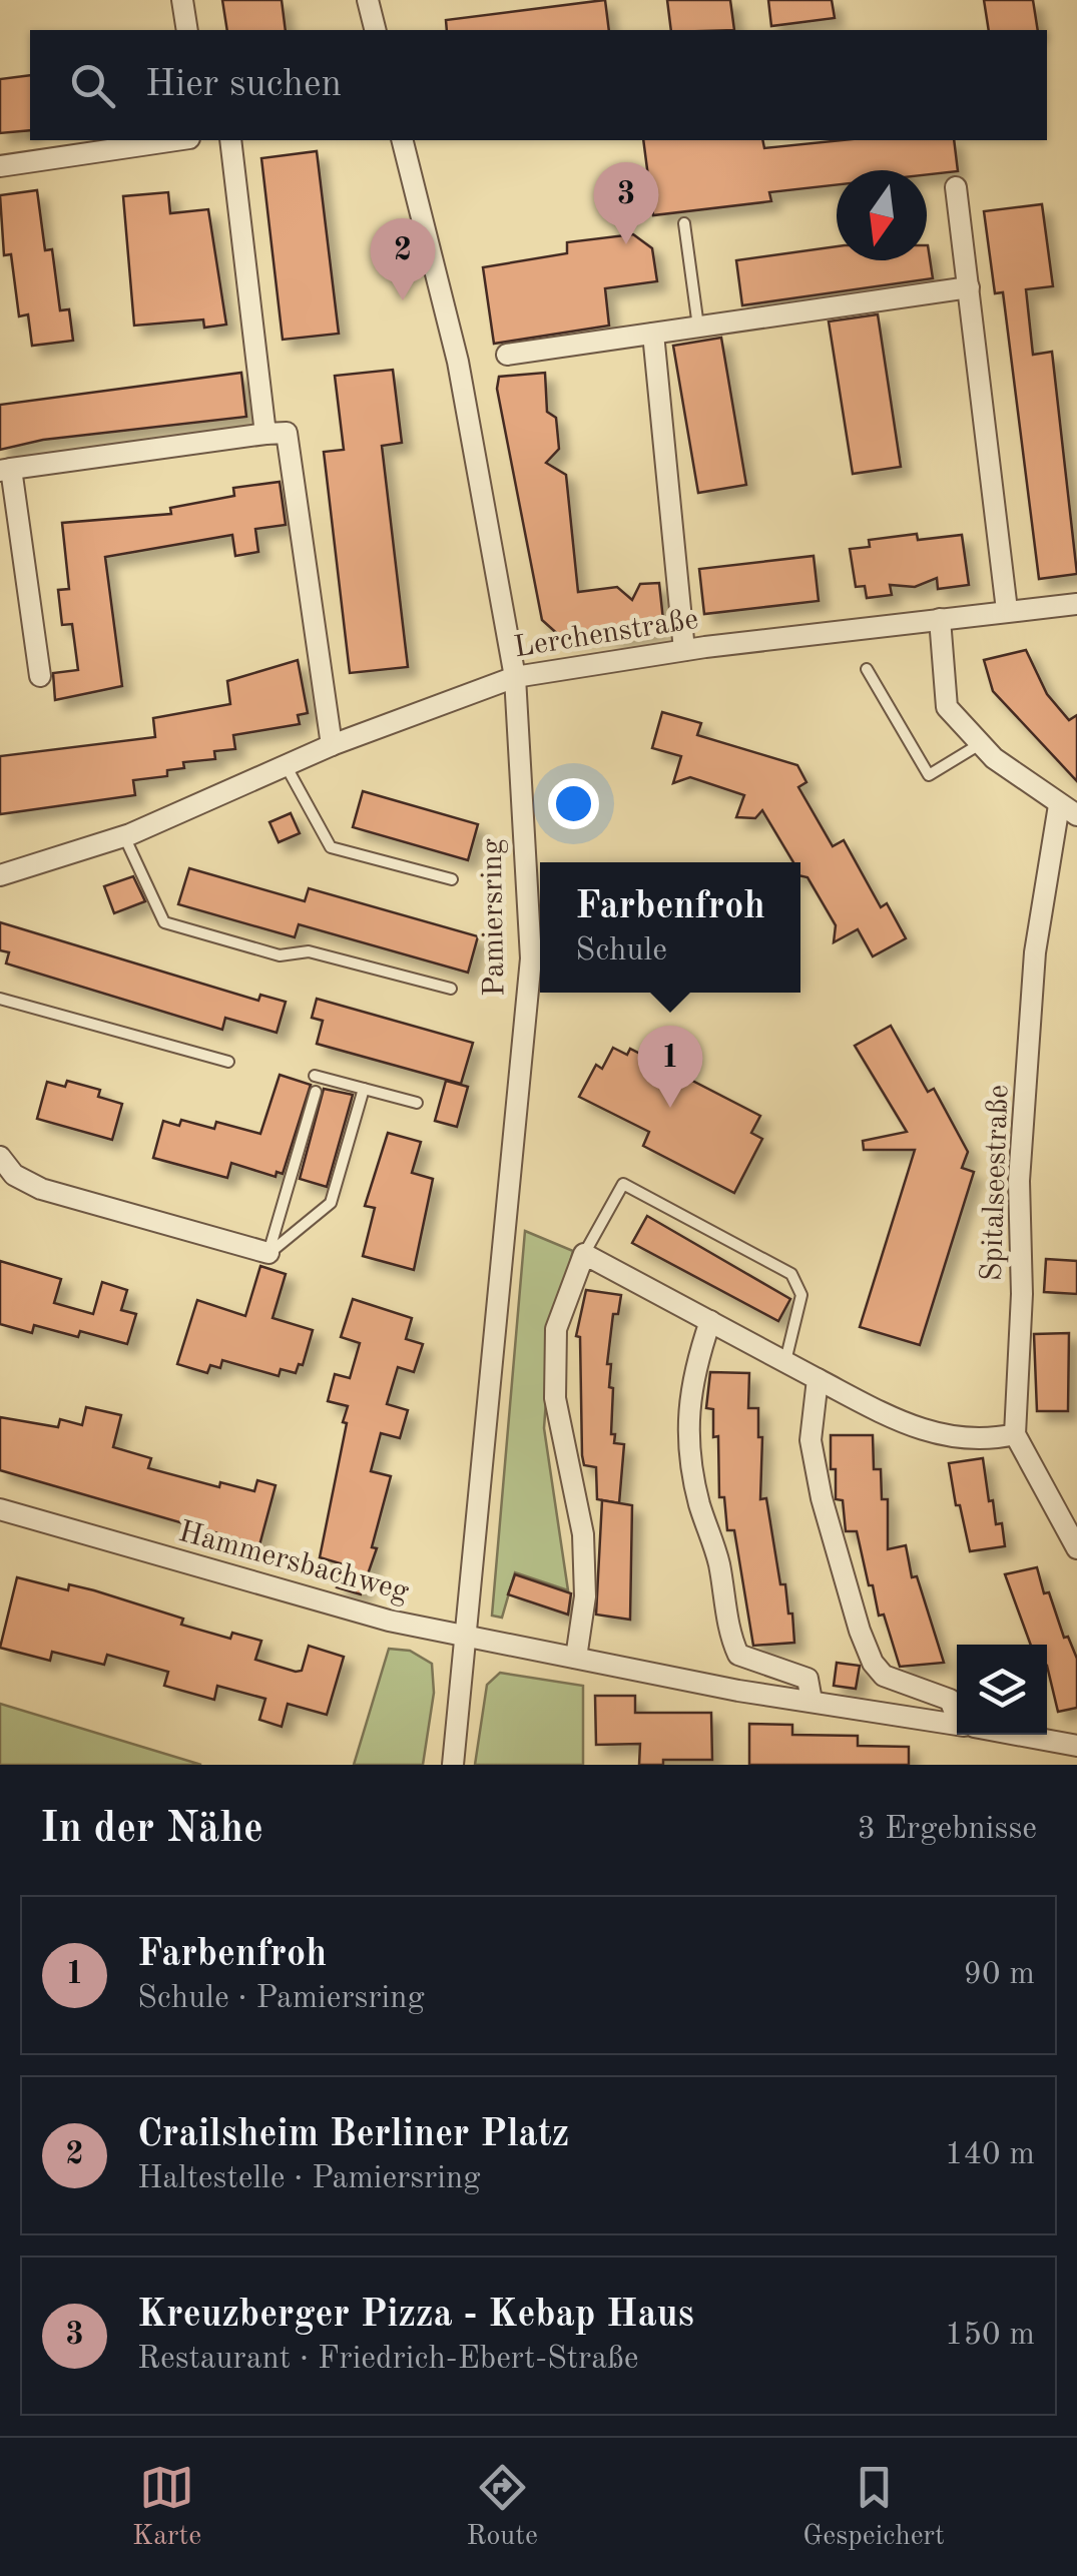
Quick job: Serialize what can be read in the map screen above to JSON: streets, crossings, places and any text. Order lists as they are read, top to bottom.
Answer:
{
  "streets": {
    "street": [
      "Lerchenstraße",
      "Pamiersring",
      "Spitalseestraße",
      "Hammersbachweg"
    ]
  },
  "crossings": [
    ["Lerchenstraße", "Pamiersring"],
    ["Pamiersring", "Hammersbachweg"]
  ],
  "north": "bottom",
  "page": {
    "search": "Hier suchen",
    "pins": ["3", "2", "1"],
    "popup": ["Farbenfroh", "Schule"],
    "heading": ["In der Nähe", "3 Ergebnisse"],
    "list": [
      {
        "mark": "1",
        "name": "Farbenfroh",
        "note": "Schule · Pamiersring",
        "value": "90 m"
      },
      {
        "mark": "2",
        "name": "Crailsheim Berliner Platz",
        "note": "Haltestelle · Pamiersring",
        "value": "140 m"
      },
      {
        "mark": "3",
        "name": "Kreuzberger Pizza - Kebap Haus",
        "note": "Restaurant · Friedrich-Ebert-Straße",
        "value": "150 m"
      }
    ],
    "nav": ["Karte", "Route", "Gespeichert"]
  }
}
